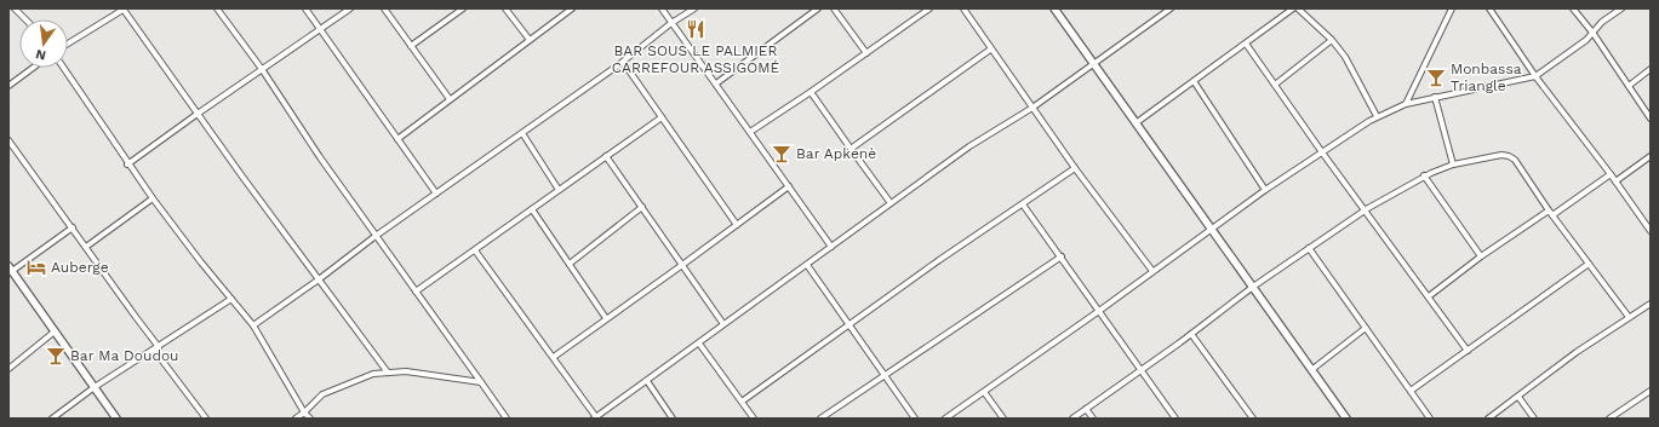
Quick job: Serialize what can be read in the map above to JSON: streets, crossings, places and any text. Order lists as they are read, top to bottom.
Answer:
{
  "places": {
    "restaurant": ["BAR SOUS LE PALMIER CARREFOUR ASSIGOMÉ"],
    "bar": ["Monbassa Triangle", "Bar Apkenè", "Bar Ma Doudou"],
    "hotel": ["Auberge"]
  },
  "north": "bottom"
}
